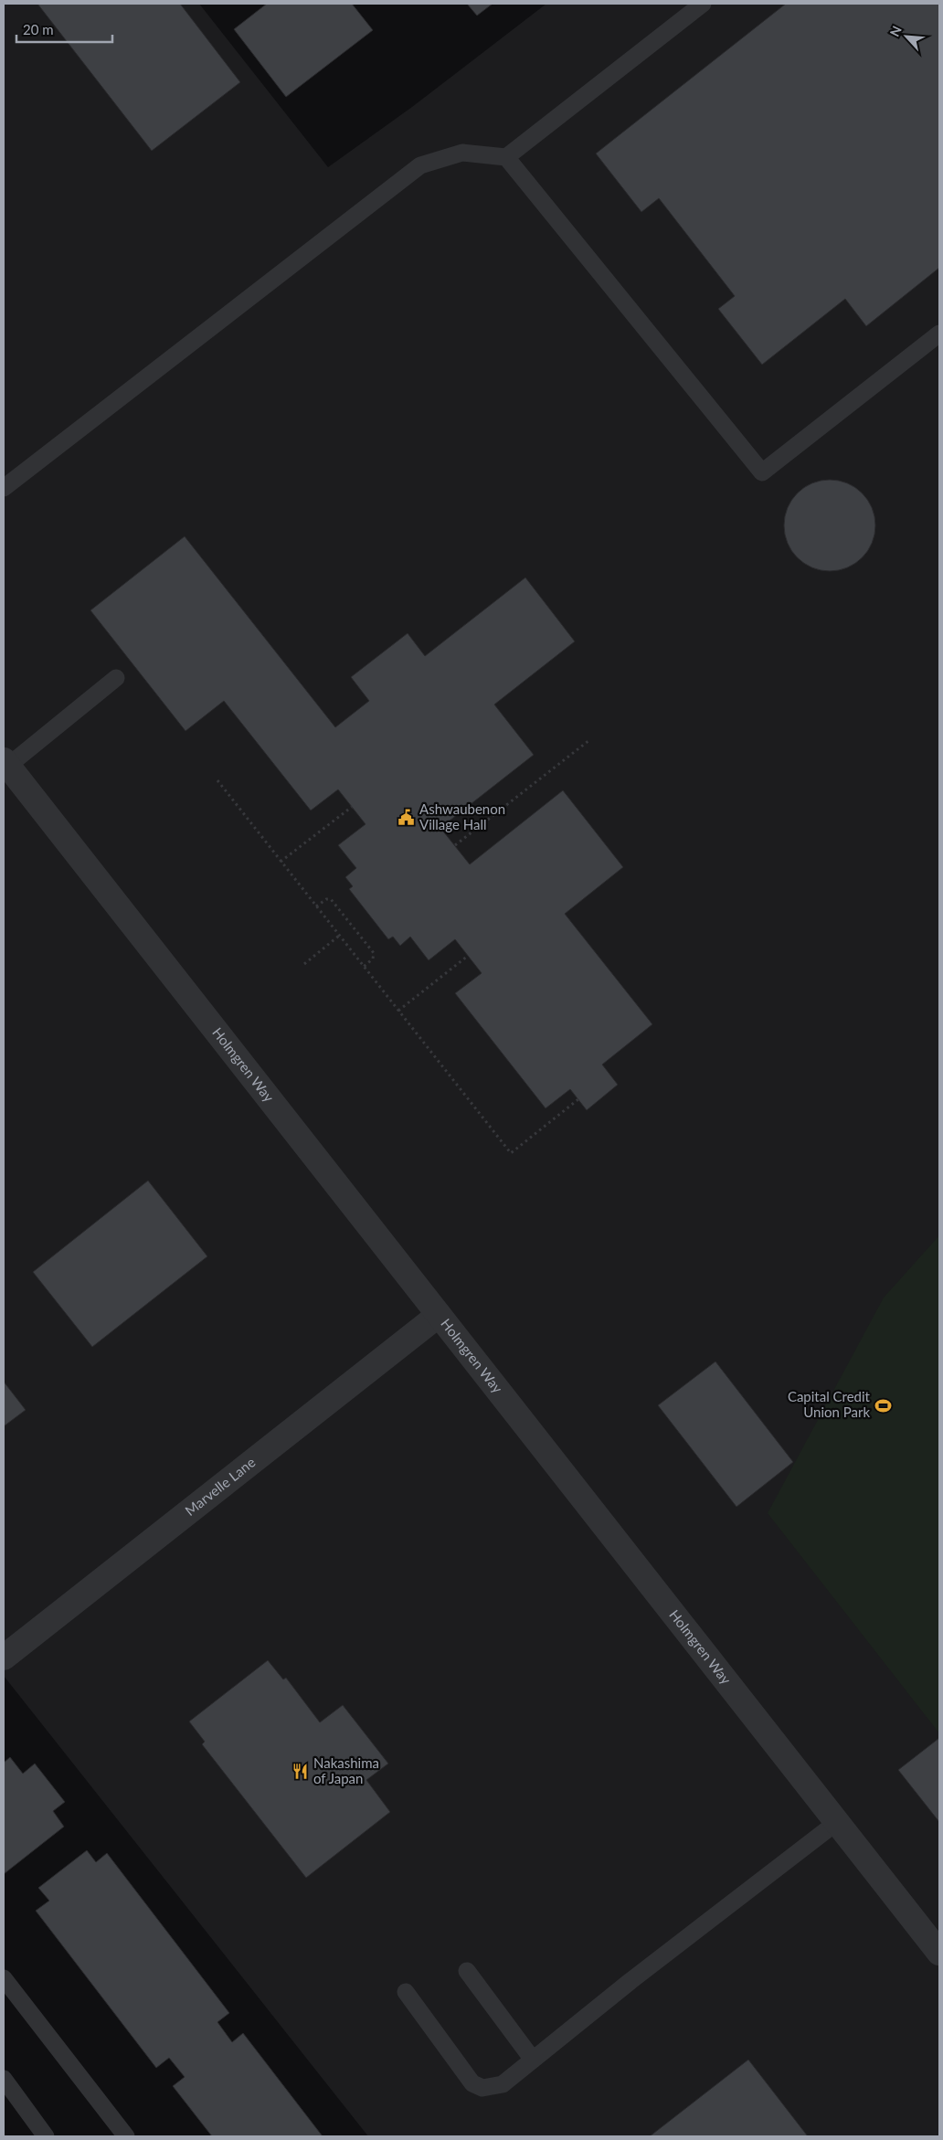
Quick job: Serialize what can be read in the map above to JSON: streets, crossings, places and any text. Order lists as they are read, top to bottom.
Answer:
{
  "streets": {
    "street": ["Holmgren Way", "Marvelle Lane"]
  },
  "crossings": [
    ["Holmgren Way", "Marvelle Lane"]
  ],
  "places": {
    "public building": ["Ashwaubenon Village Hall"],
    "sports": ["Capital Credit Union Park"],
    "restaurant": ["Nakashima of Japan"]
  },
  "scale_bar": "20 m",
  "north": "top left"
}
